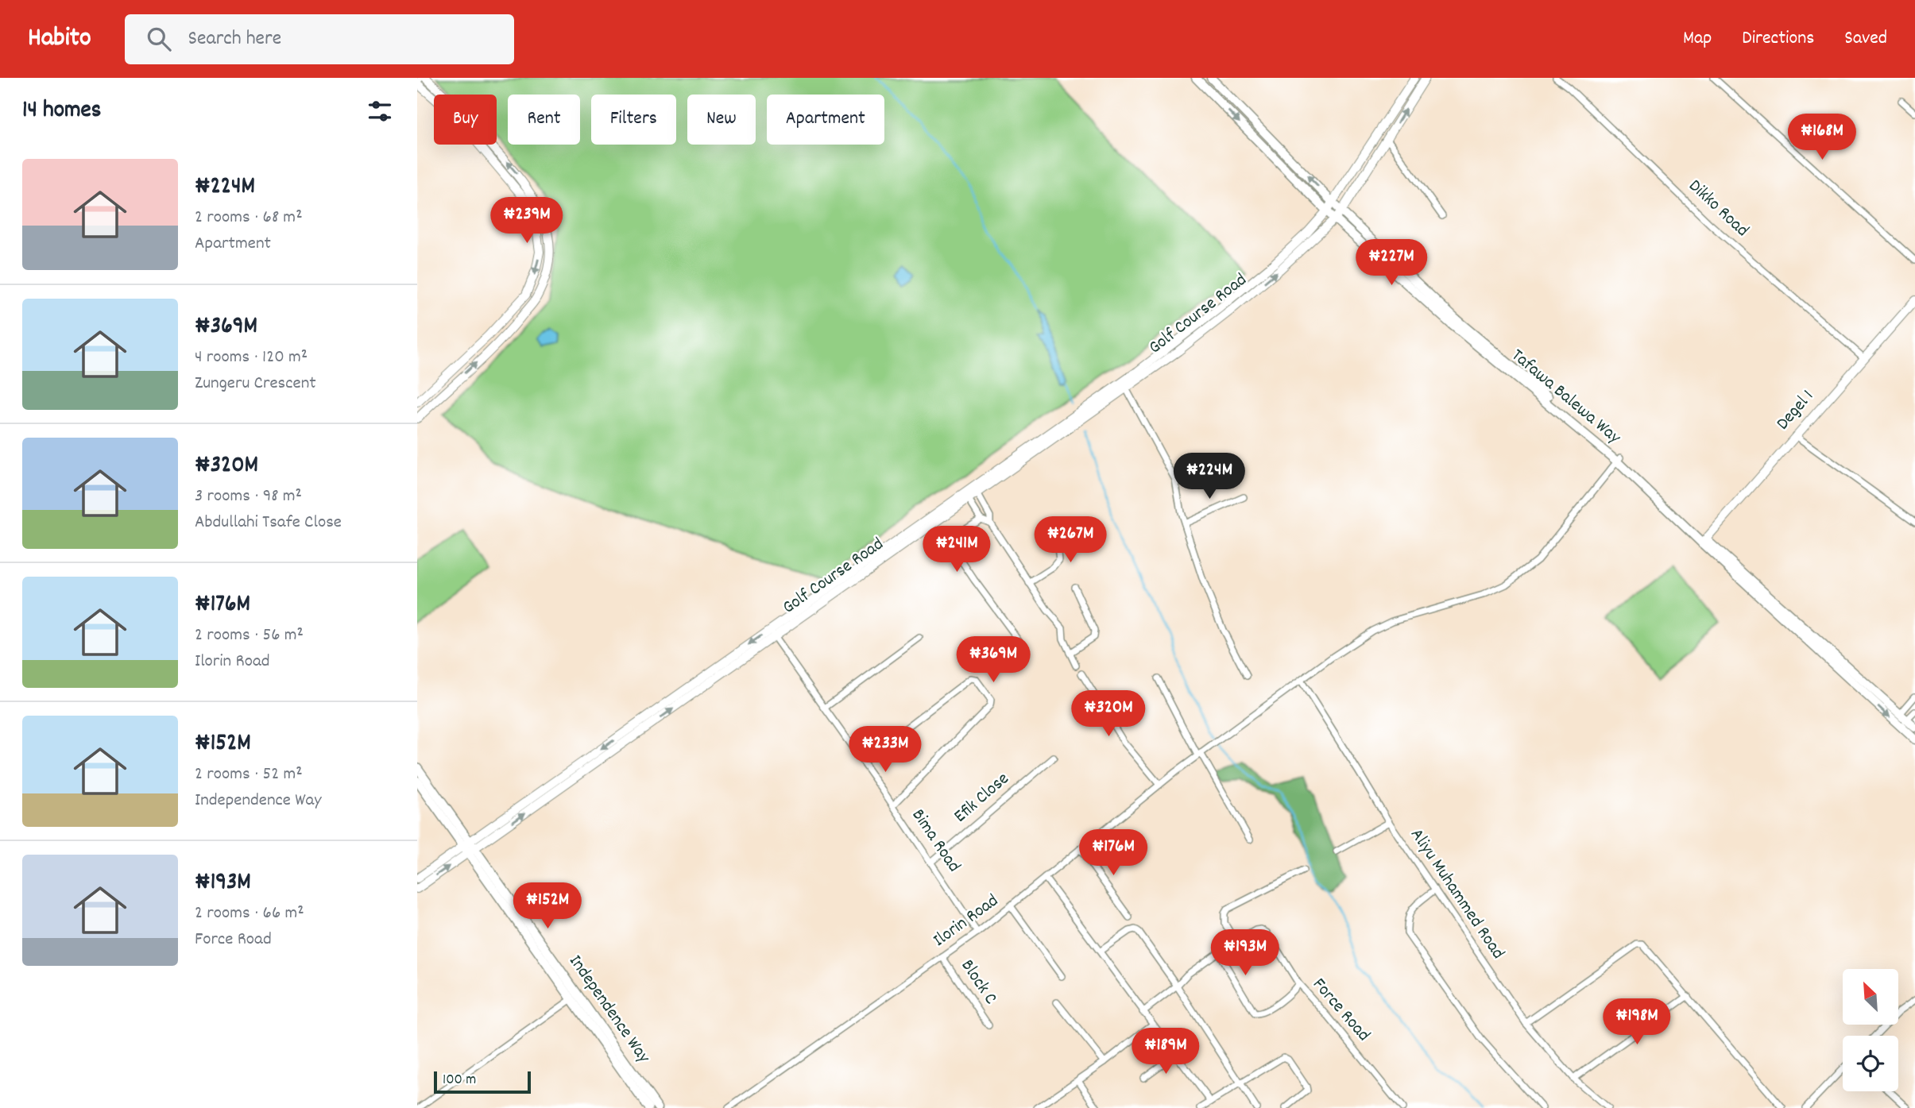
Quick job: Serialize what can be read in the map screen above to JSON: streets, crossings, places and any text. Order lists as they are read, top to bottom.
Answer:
{
  "streets": {
    "main road": ["Tafawa Balewa Way", "Independence Way"],
    "street": [
      "Dikko Road",
      "Golf Course Road",
      "Degel 1",
      "Efik Close",
      "Bima Road",
      "Aliyu Muhammed Road",
      "Ilorin Road",
      "Block C",
      "Force Road"
    ]
  },
  "crossings": [
    ["Dikko Road", "Degel 1"],
    ["Golf Course Road", "Tafawa Balewa Way"],
    ["Golf Course Road", "Bima Road"],
    ["Golf Course Road", "Independence Way"],
    ["Tafawa Balewa Way", "Degel 1"],
    ["Tafawa Balewa Way", "Ilorin Road"],
    ["Efik Close", "Bima Road"],
    ["Bima Road", "Ilorin Road"],
    ["Aliyu Muhammed Road", "Ilorin Road"],
    ["Ilorin Road", "Block C"]
  ],
  "scale_bar": "100 m",
  "north": "top left",
  "page": {
    "header": "Habito",
    "search": "Search here",
    "nav": ["Map", "Directions", "Saved"],
    "heading": "14 homes",
    "chip": [
      "Buy",
      "Rent",
      "Filters",
      "New",
      "Apartment"
    ],
    "price": [
      "₦168M",
      "₦239M",
      "₦227M",
      "₦224M",
      "₦267M",
      "₦241M",
      "₦369M",
      "₦320M",
      "₦233M",
      "₦176M",
      "₦152M",
      "₦193M",
      "₦198M",
      "₦189M"
    ],
    "list": [
      {
        "name": "₦224M",
        "note": "2 rooms · 68 m² · Apartment"
      },
      {
        "name": "₦369M",
        "note": "4 rooms · 120 m² · Zungeru Crescent"
      },
      {
        "name": "₦320M",
        "note": "3 rooms · 98 m² · Abdullahi Tsafe Close"
      },
      {
        "name": "₦176M",
        "note": "2 rooms · 56 m² · Ilorin Road"
      },
      {
        "name": "₦152M",
        "note": "2 rooms · 52 m² · Independence Way"
      },
      {
        "name": "₦193M",
        "note": "2 rooms · 66 m² · Force Road"
      }
    ],
    "scale": "100 m"
  }
}
